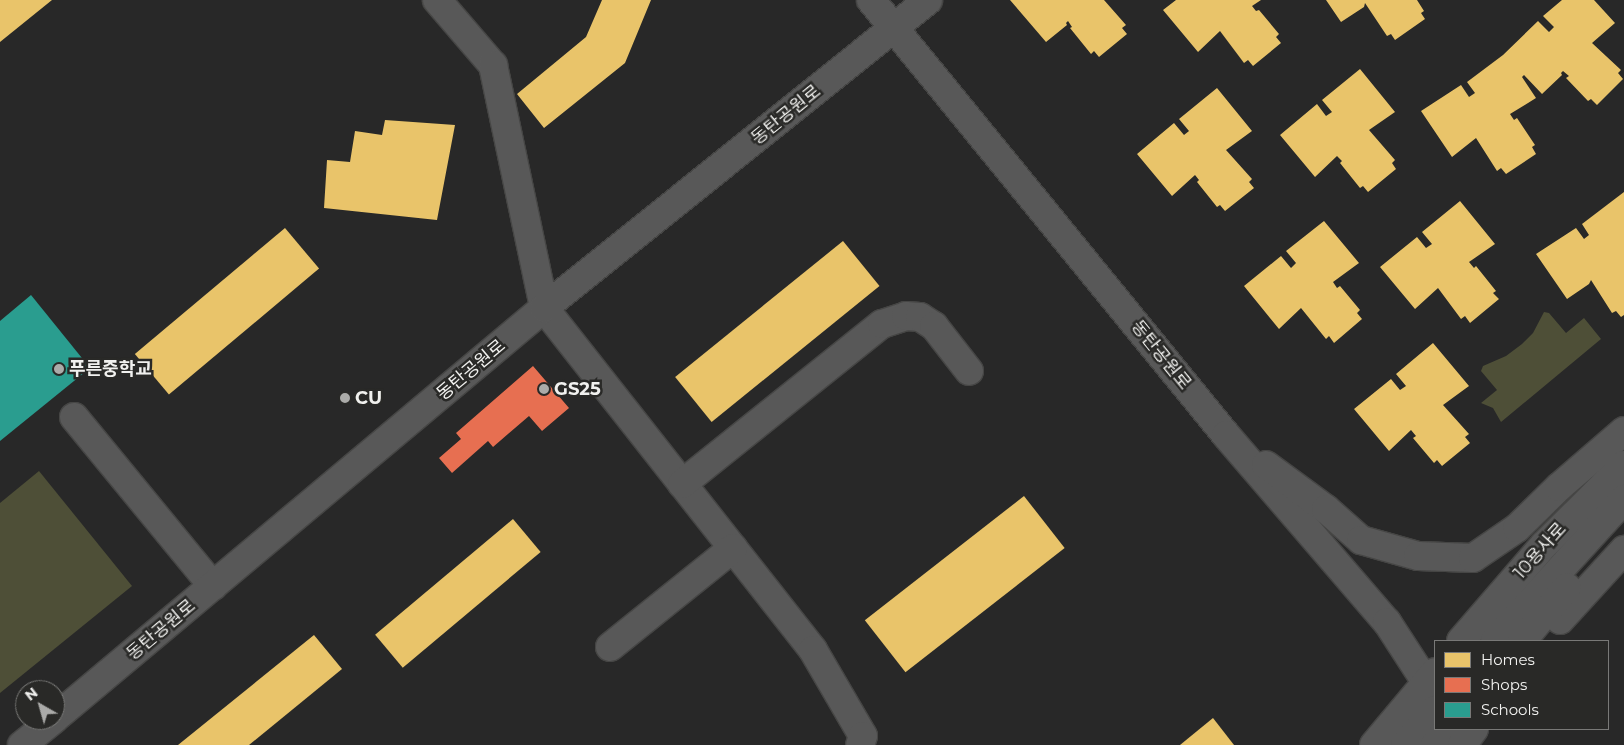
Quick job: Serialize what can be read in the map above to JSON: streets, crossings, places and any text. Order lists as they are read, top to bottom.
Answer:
{
  "streets": {
    "street": ["동탄공원로", "10용사로"]
  },
  "places": ["푸른중학교", "GS25", "CU"],
  "legend": ["Homes", "Shops", "Schools"],
  "north": "top left"
}
